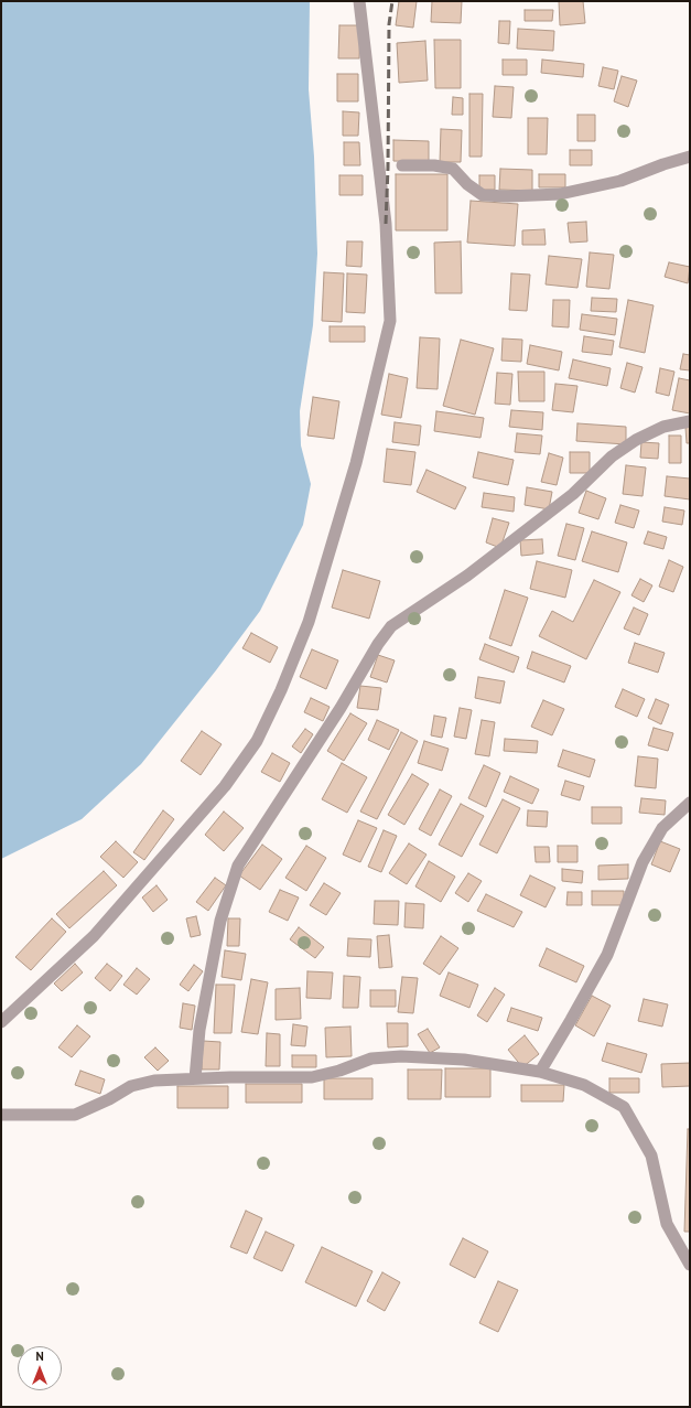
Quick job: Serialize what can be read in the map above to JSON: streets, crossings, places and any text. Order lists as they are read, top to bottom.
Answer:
{
  "north": "top"
}
